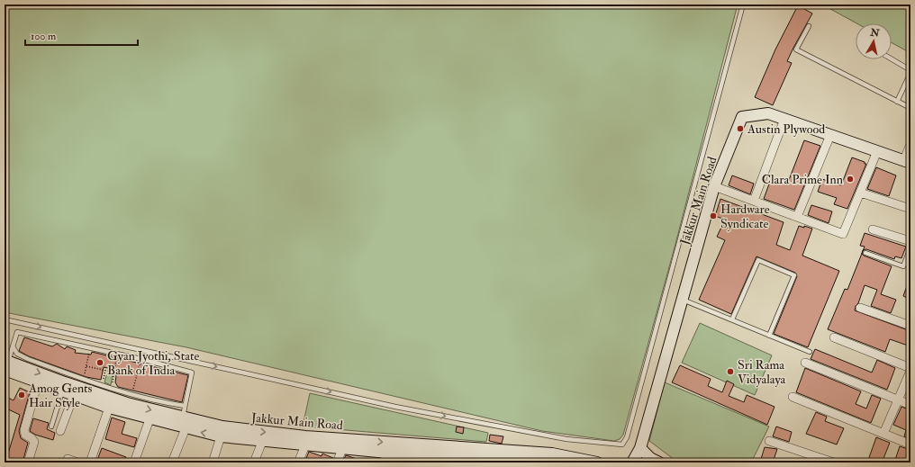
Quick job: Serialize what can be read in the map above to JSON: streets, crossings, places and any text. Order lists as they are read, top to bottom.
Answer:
{
  "streets": {
    "main road": ["Jakkur Main Road"]
  },
  "places": [
    "Austin Plywood",
    "Clara Prime Inn",
    "Hardware Syndicate",
    "Gyan Jyothi, State Bank of India",
    "Sri Rama Vidyalaya",
    "Amog Gents Hair Style"
  ],
  "scale_bar": "100 m",
  "north": "top"
}
